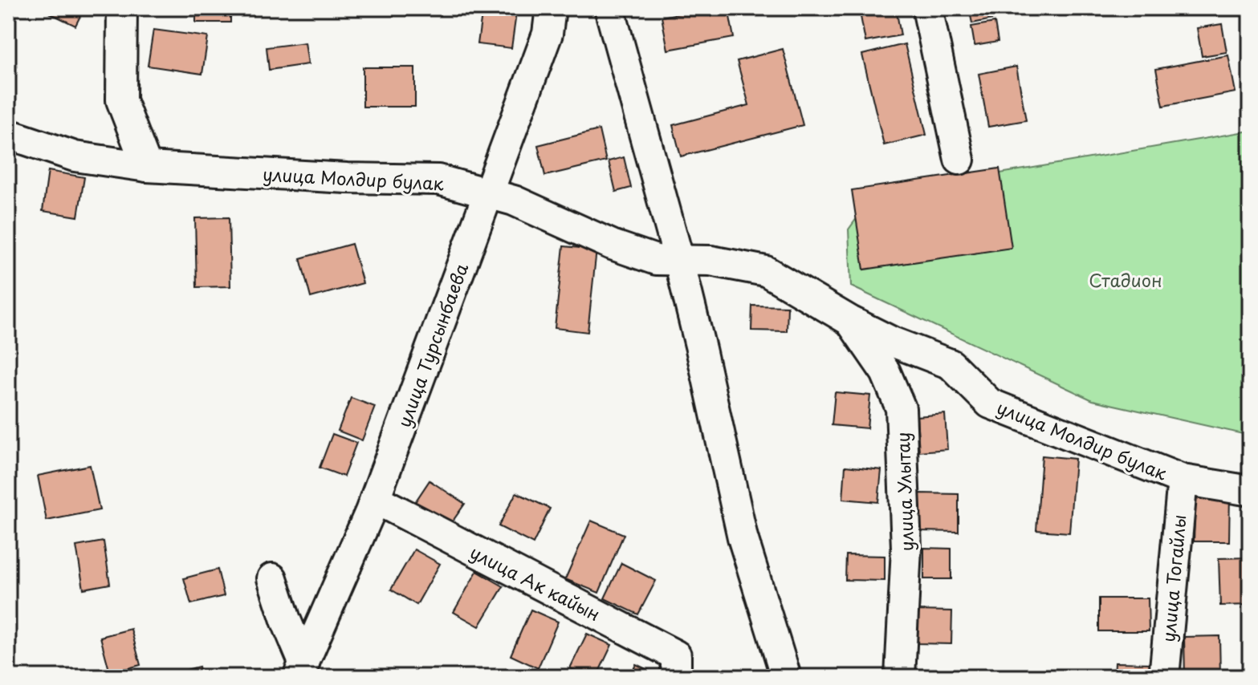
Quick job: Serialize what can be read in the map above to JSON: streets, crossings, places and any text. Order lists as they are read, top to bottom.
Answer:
{
  "streets": {
    "street": [
      "улица Молдир булак",
      "улица Турсынбаева",
      "улица Улытау",
      "улица Тогайлы",
      "улица Ак кайын"
    ]
  },
  "crossings": [
    ["улица Молдир булак", "улица Турсынбаева"],
    ["улица Молдир булак", "улица Улытау"],
    ["улица Молдир булак", "улица Тогайлы"],
    ["улица Турсынбаева", "улица Ак кайын"]
  ],
  "parks": ["Стадион"]
}
